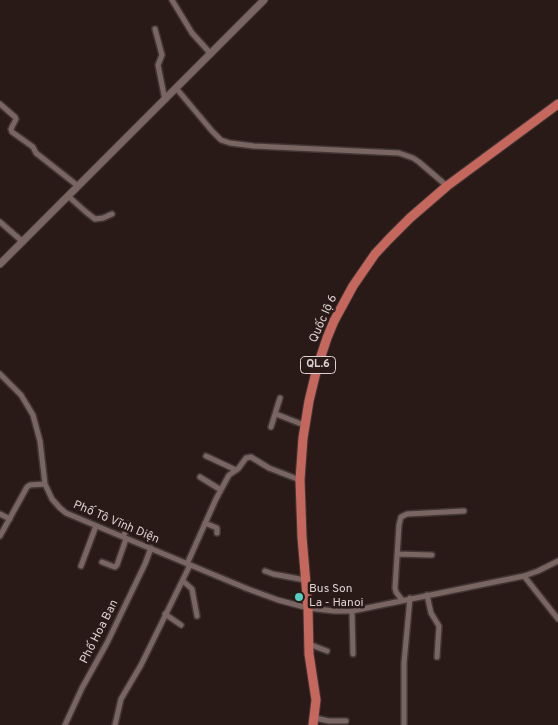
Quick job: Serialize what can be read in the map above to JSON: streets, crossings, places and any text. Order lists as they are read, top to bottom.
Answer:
{
  "streets": {
    "highway": ["Quốc lộ 6", "QL.6"],
    "street": ["Phố Tô Vĩnh Diện", "Phố Hoa Ban"]
  },
  "crossings": [
    ["Quốc lộ 6", "Phố Tô Vĩnh Diện"],
    ["Phố Tô Vĩnh Diện", "Phố Hoa Ban"]
  ],
  "places": ["Bus Son La - Hanoi"]
}
